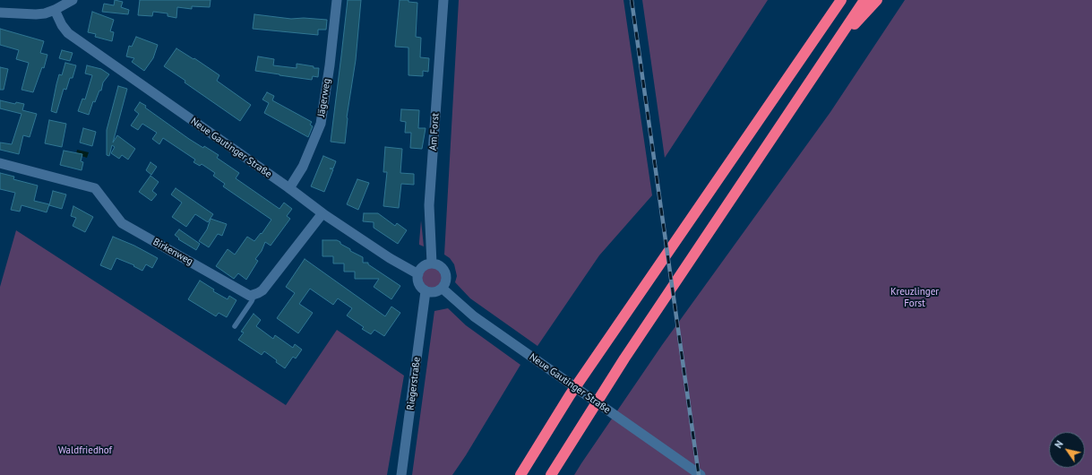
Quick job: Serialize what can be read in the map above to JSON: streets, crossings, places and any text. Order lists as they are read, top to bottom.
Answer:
{
  "streets": {
    "street": [
      "Jägerweg",
      "Am Forst",
      "Neue Gautinger Straße",
      "Birkenweg",
      "Riegerstraße"
    ]
  },
  "crossings": [
    ["Jägerweg", "Neue Gautinger Straße"],
    ["Am Forst", "Neue Gautinger Straße"],
    ["Am Forst", "Riegerstraße"],
    ["Neue Gautinger Straße", "Riegerstraße"]
  ],
  "parks": ["Kreuzlinger Forst", "Waldfriedhof"],
  "north": "top left"
}
